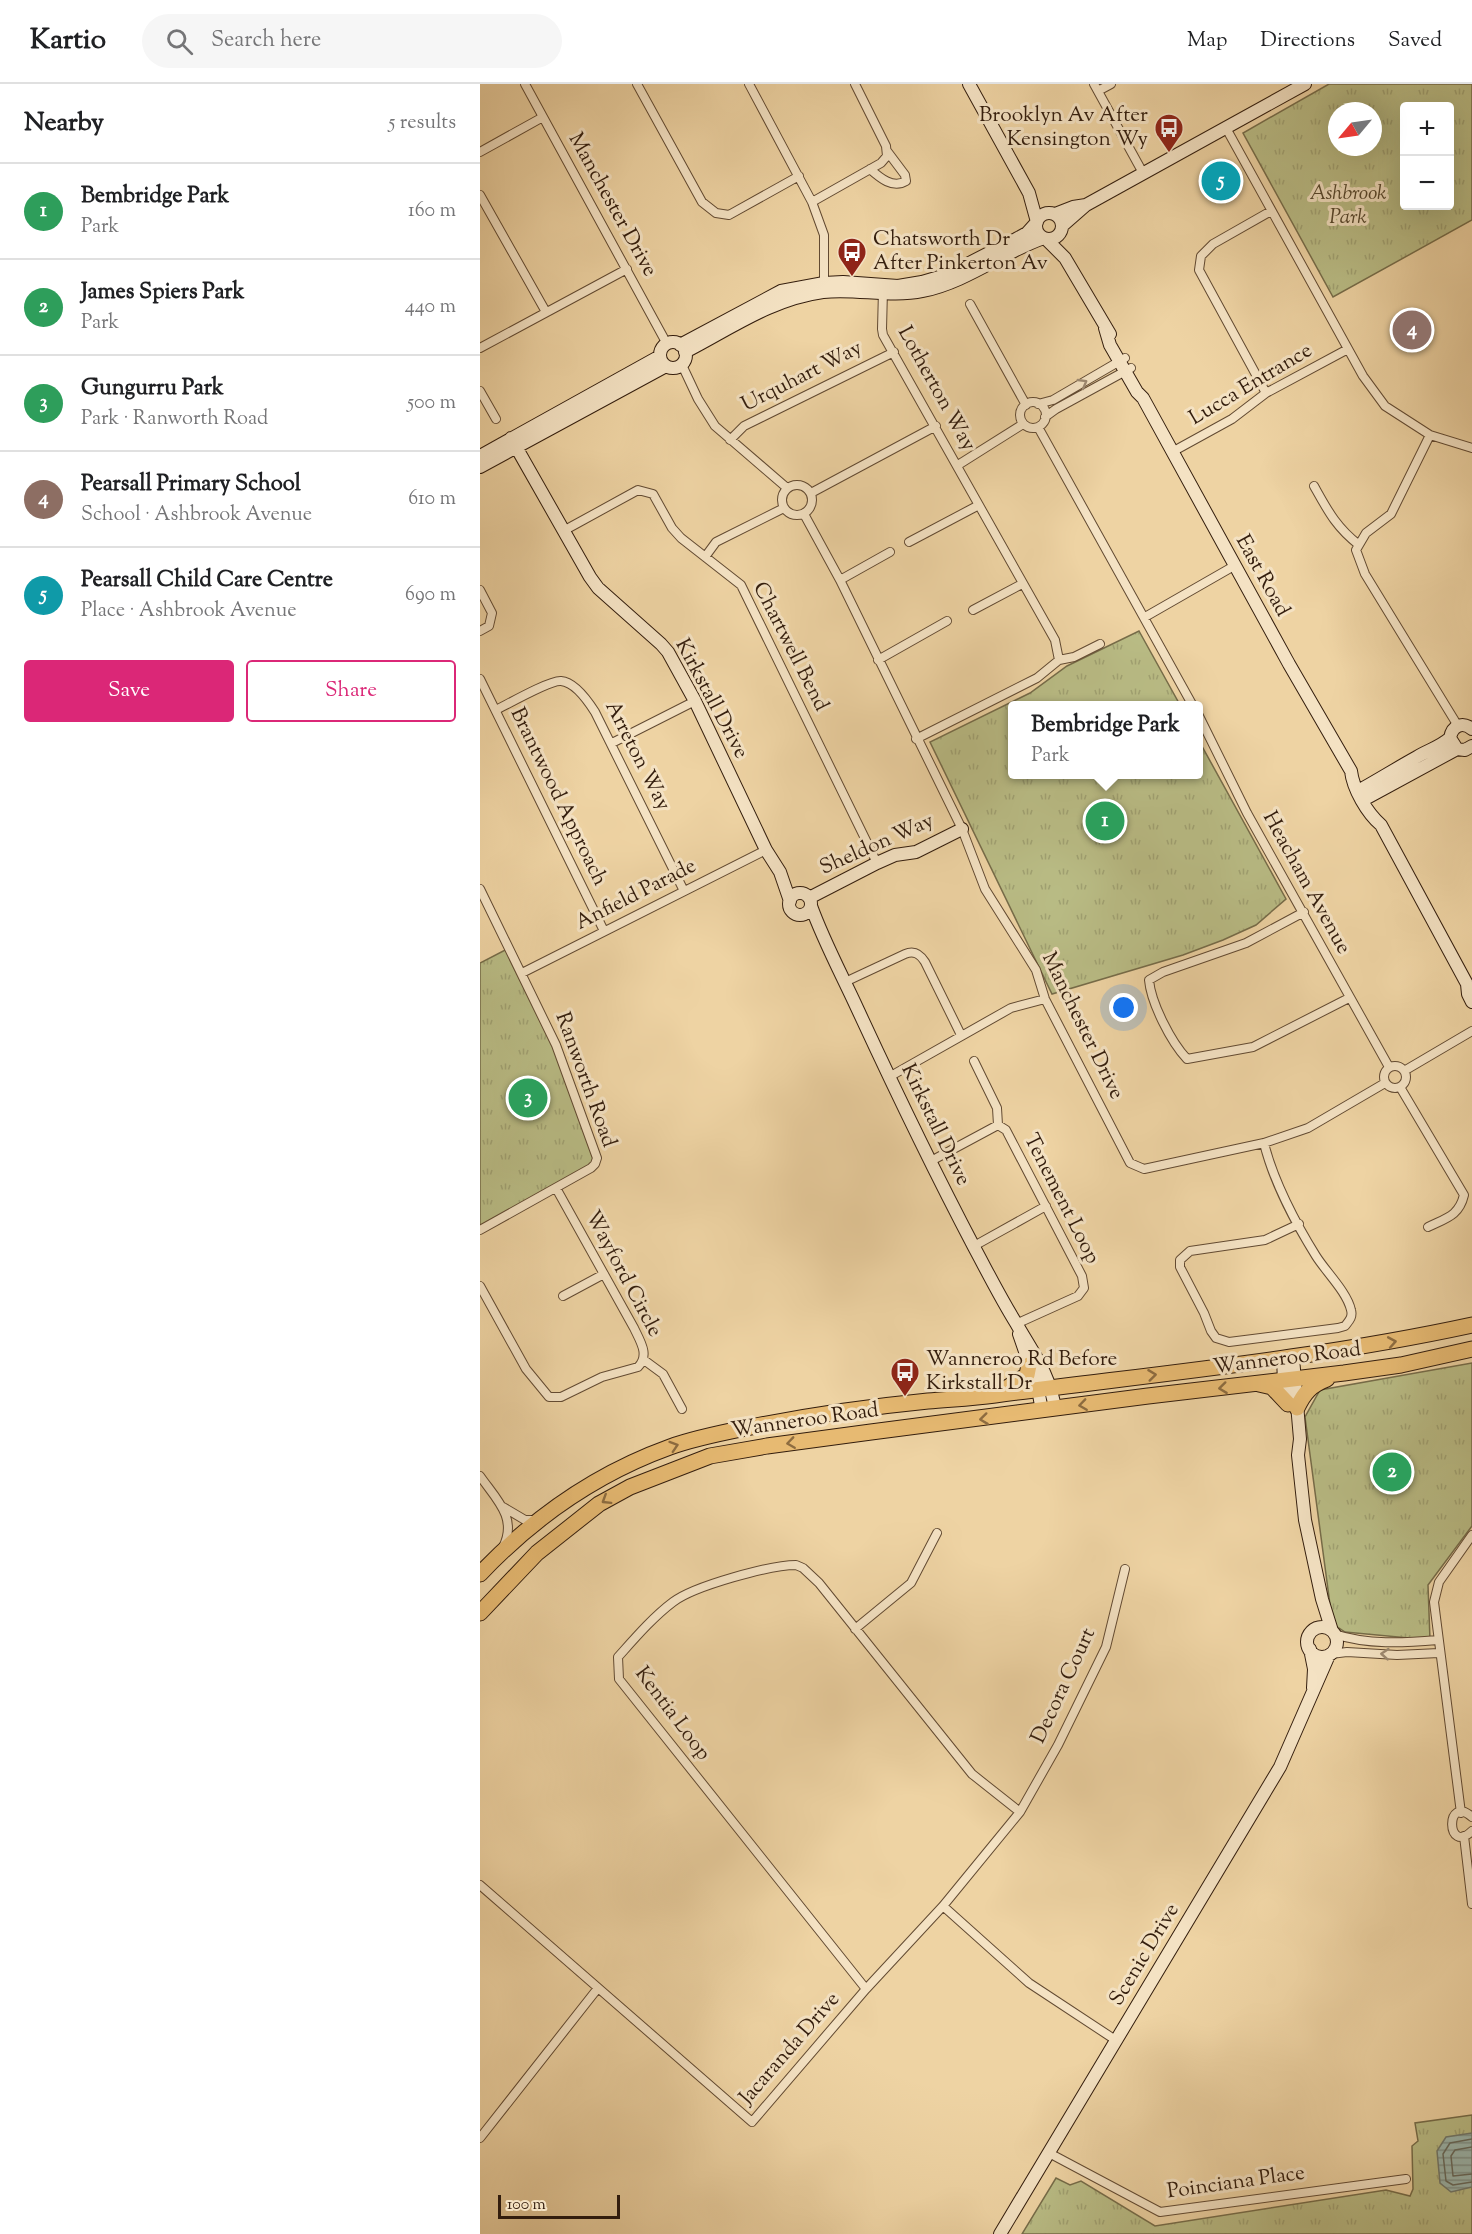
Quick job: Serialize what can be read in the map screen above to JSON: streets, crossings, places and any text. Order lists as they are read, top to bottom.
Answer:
{
  "streets": {
    "highway": ["Wanneroo Road"],
    "street": [
      "Manchester Drive",
      "Urquhart Way",
      "Lucca Entrance",
      "Lotherton Way",
      "East Road",
      "Chartwell Bend",
      "Kirkstall Drive",
      "Arreton Way",
      "Brantwood Approach",
      "Sheldon Way",
      "Heacham Avenue",
      "Anfield Parade",
      "Ranworth Road",
      "Tenement Loop",
      "Wayford Circle",
      "Decora Court",
      "Kentia Loop",
      "Scenic Drive",
      "Jacaranda Drive",
      "Poinciana Place"
    ]
  },
  "crossings": [
    ["Manchester Drive", "Urquhart Way"],
    ["Manchester Drive", "Sheldon Way"],
    ["Manchester Drive", "Heacham Avenue"],
    ["Urquhart Way", "Lotherton Way"],
    ["Lucca Entrance", "East Road"],
    ["Chartwell Bend", "Kirkstall Drive"],
    ["Chartwell Bend", "Sheldon Way"],
    ["Kirkstall Drive", "Sheldon Way"],
    ["Kirkstall Drive", "Anfield Parade"],
    ["Kirkstall Drive", "Tenement Loop"],
    ["Kirkstall Drive", "Wanneroo Road"],
    ["Arreton Way", "Brantwood Approach"],
    ["Arreton Way", "Anfield Parade"],
    ["Brantwood Approach", "Anfield Parade"],
    ["Anfield Parade", "Ranworth Road"],
    ["Ranworth Road", "Wayford Circle"],
    ["Decora Court", "Kentia Loop"],
    ["Decora Court", "Jacaranda Drive"],
    ["Kentia Loop", "Jacaranda Drive"],
    ["Scenic Drive", "Poinciana Place"]
  ],
  "parks": ["Ashbrook Park"],
  "places": {
    "bus stop": ["Brooklyn Av After Kensington Wy", "Chatsworth Dr After Pinkerton Av", "Wanneroo Rd Before Kirkstall Dr"]
  },
  "scale_bar": "100 m",
  "north": "bottom left",
  "page": {
    "header": "Kartio",
    "search": "Search here",
    "nav": ["Map", "Directions", "Saved"],
    "heading": ["Nearby", "5 results"],
    "map_buttons": ["+", "−"],
    "pins": [
      "5",
      "4",
      "1",
      "3",
      "2"
    ],
    "list": [
      {
        "mark": "1",
        "name": "Bembridge Park",
        "note": "Park",
        "value": "160 m"
      },
      {
        "mark": "2",
        "name": "James Spiers Park",
        "note": "Park",
        "value": "440 m"
      },
      {
        "mark": "3",
        "name": "Gungurru Park",
        "note": "Park · Ranworth Road",
        "value": "500 m"
      },
      {
        "mark": "4",
        "name": "Pearsall Primary School",
        "note": "School · Ashbrook Avenue",
        "value": "610 m"
      },
      {
        "mark": "5",
        "name": "Pearsall Child Care Centre",
        "note": "Place · Ashbrook Avenue",
        "value": "690 m"
      }
    ],
    "buttons": ["Save", "Share"],
    "popup": ["Bembridge Park", "Park"],
    "scale": "100 m"
  }
}
